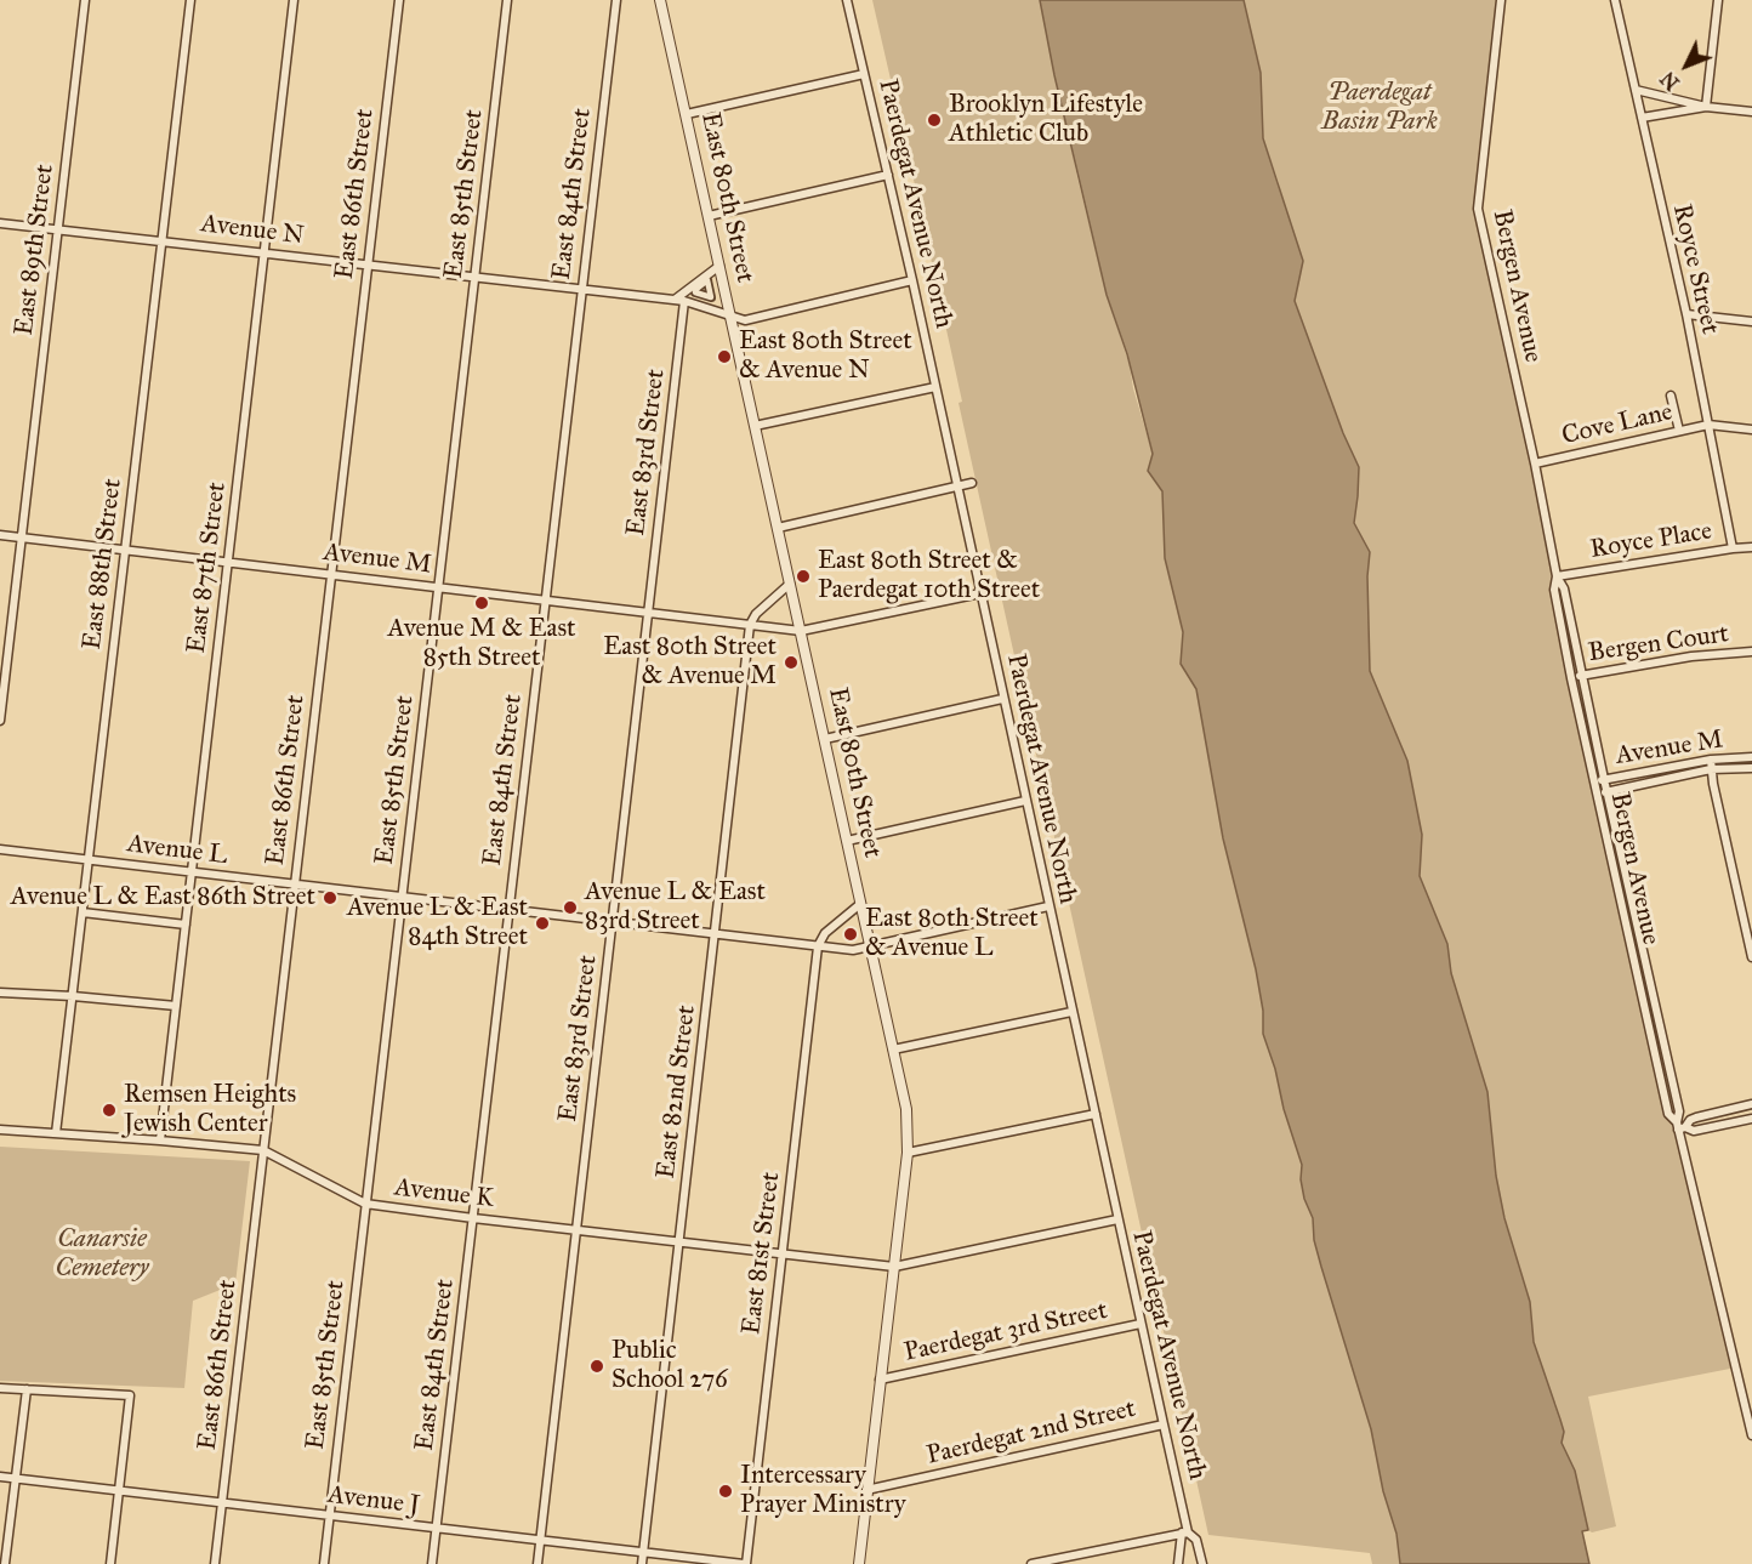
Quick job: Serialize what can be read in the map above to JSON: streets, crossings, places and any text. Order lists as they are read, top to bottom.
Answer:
{
  "streets": {
    "street": [
      "East 86th Street",
      "East 85th Street",
      "East 84th Street",
      "East 80th Street",
      "Paerdegat Avenue North",
      "Avenue N",
      "East 89th Street",
      "Royce Street",
      "Bergen Avenue",
      "Cove Lane",
      "East 83rd Street",
      "Royce Place",
      "Avenue M",
      "East 88th Street",
      "East 87th Street",
      "Bergen Court",
      "Avenue L",
      "East 82nd Street",
      "Avenue K",
      "East 81st Street",
      "Paerdegat 3rd Street",
      "Paerdegat 2nd Street",
      "Avenue J"
    ]
  },
  "crossings": [
    ["East 86th Street", "Avenue N"],
    ["East 86th Street", "Avenue M"],
    ["East 86th Street", "Avenue L"],
    ["East 86th Street", "Avenue K"],
    ["East 86th Street", "Avenue J"],
    ["East 85th Street", "Avenue N"],
    ["East 85th Street", "Avenue M"],
    ["East 85th Street", "Avenue L"],
    ["East 85th Street", "Avenue K"],
    ["East 85th Street", "Avenue J"],
    ["East 84th Street", "Avenue N"],
    ["East 84th Street", "Avenue M"],
    ["East 84th Street", "Avenue L"],
    ["East 84th Street", "Avenue K"],
    ["East 84th Street", "Avenue J"],
    ["East 80th Street", "Avenue N"],
    ["East 80th Street", "Avenue M"],
    ["East 80th Street", "Avenue L"],
    ["East 80th Street", "Avenue K"],
    ["East 80th Street", "Paerdegat 3rd Street"],
    ["East 80th Street", "Paerdegat 2nd Street"],
    ["Paerdegat Avenue North", "Avenue N"],
    ["Paerdegat Avenue North", "Avenue M"],
    ["Paerdegat Avenue North", "Avenue L"],
    ["Paerdegat Avenue North", "Avenue K"],
    ["Paerdegat Avenue North", "Paerdegat 3rd Street"],
    ["Paerdegat Avenue North", "Paerdegat 2nd Street"],
    ["Avenue N", "East 89th Street"],
    ["Avenue N", "East 83rd Street"],
    ["Avenue N", "East 88th Street"],
    ["Avenue N", "East 87th Street"],
    ["East 89th Street", "Avenue M"],
    ["Royce Street", "Cove Lane"],
    ["Royce Street", "Royce Place"],
    ["Bergen Avenue", "Cove Lane"],
    ["Bergen Avenue", "Royce Place"],
    ["Bergen Avenue", "Avenue M"],
    ["Bergen Avenue", "Bergen Court"],
    ["East 83rd Street", "Avenue M"],
    ["East 83rd Street", "Avenue L"],
    ["East 83rd Street", "Avenue K"],
    ["East 83rd Street", "Avenue J"],
    ["Avenue M", "East 88th Street"],
    ["Avenue M", "East 87th Street"],
    ["Avenue M", "East 82nd Street"],
    ["East 88th Street", "Avenue L"],
    ["East 88th Street", "Avenue K"],
    ["East 87th Street", "Avenue L"],
    ["East 87th Street", "Avenue K"],
    ["Avenue L", "East 82nd Street"],
    ["Avenue L", "East 81st Street"],
    ["East 82nd Street", "Avenue K"],
    ["East 82nd Street", "Avenue J"],
    ["Avenue K", "East 81st Street"],
    ["East 81st Street", "Avenue J"]
  ],
  "parks": ["Paerdegat Basin Park", "Canarsie Cemetery"],
  "places": [
    "Brooklyn Lifestyle Athletic Club",
    "East 80th Street & Avenue N",
    "East 80th Street & Paerdegat 10th Street",
    "Avenue M & East 85th Street",
    "East 80th Street & Avenue M",
    "Avenue L & East 86th Street",
    "Avenue L & East 83rd Street",
    "Avenue L & East 84th Street",
    "East 80th Street & Avenue L",
    "Remsen Heights Jewish Center",
    "Public School 276",
    "Intercessary Prayer Ministry"
  ],
  "north": "bottom left"
}
